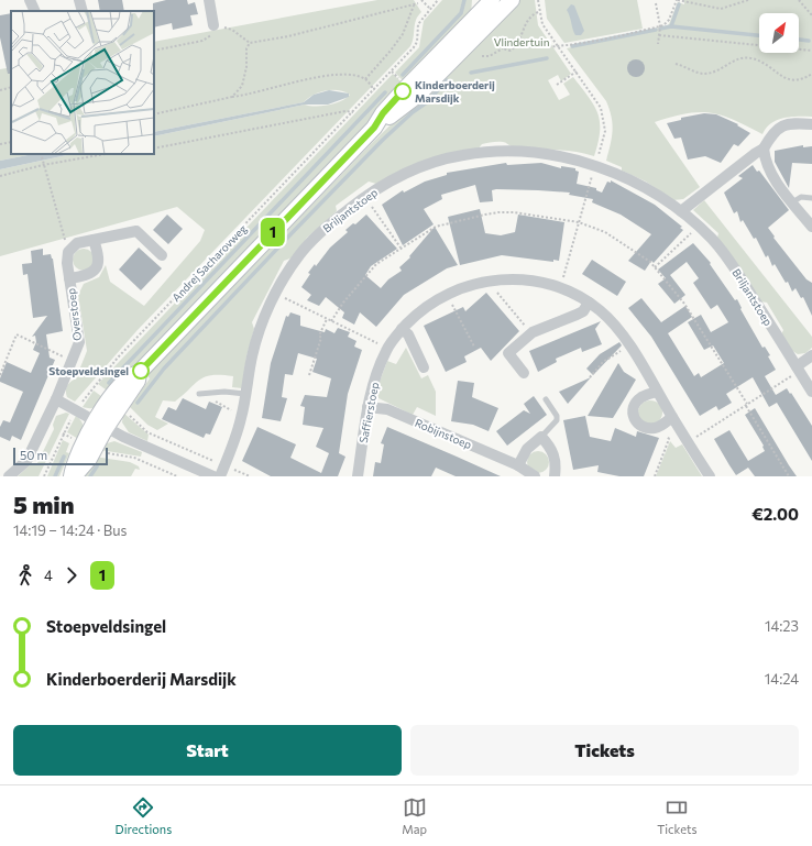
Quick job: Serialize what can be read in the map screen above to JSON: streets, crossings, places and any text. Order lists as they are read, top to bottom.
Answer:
{
  "streets": {
    "street": [
      "Briljantstoep",
      "Overstoep",
      "Saffierstoep",
      "Robijnstoep"
    ],
    "path": ["Andrej Sacharovweg"]
  },
  "crossings": [
    ["Saffierstoep", "Robijnstoep"]
  ],
  "parks": ["Vlindertuin"],
  "places": ["Kinderboerderij Marsdijk", "Stoepveldsingel"],
  "lines": ["bus line 1"],
  "scale_bar": "50 m",
  "north": "top right",
  "page": {
    "on_map": "1",
    "scale": "50 m",
    "heading": ["5 min", "14:19 – 14:24 · Bus", "€2.00"],
    "legs": ["4", "1"],
    "list": [
      {
        "name": "Stoepveldsingel",
        "value": "14:23"
      },
      {
        "name": "Kinderboerderij Marsdijk",
        "value": "14:24"
      }
    ],
    "buttons": ["Start", "Tickets"],
    "tabs": ["Directions", "Map", "Tickets"]
  }
}
